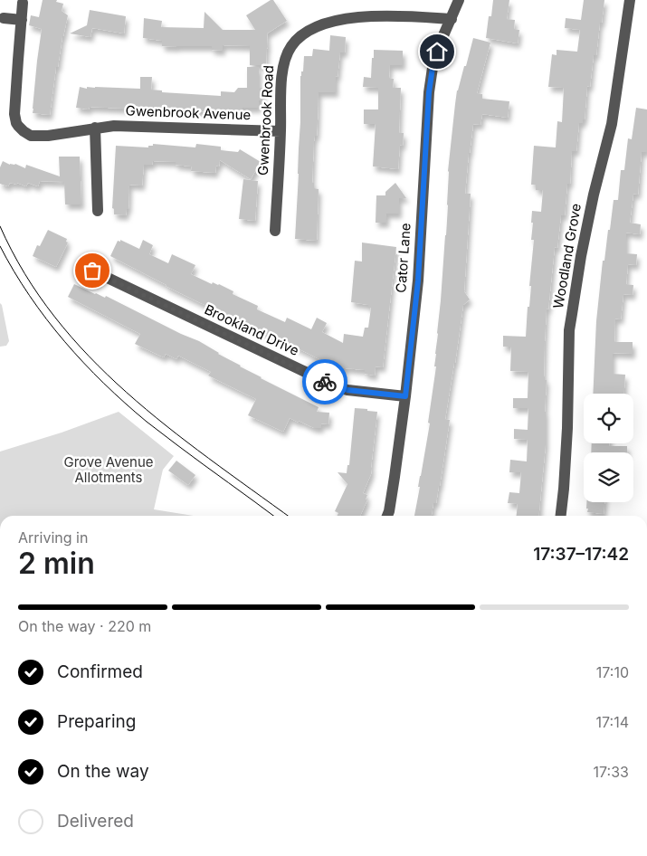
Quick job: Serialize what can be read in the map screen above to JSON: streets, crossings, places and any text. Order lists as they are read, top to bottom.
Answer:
{
  "streets": {
    "street": [
      "Gwenbrook Avenue",
      "Gwenbrook Road",
      "Woodland Grove",
      "Cator Lane",
      "Brookland Drive"
    ]
  },
  "crossings": [
    ["Gwenbrook Avenue", "Gwenbrook Road"],
    ["Gwenbrook Road", "Cator Lane"],
    ["Cator Lane", "Brookland Drive"]
  ],
  "parks": ["Grove Avenue Allotments"],
  "page": {
    "heading": ["2 min", "Arriving in", "17:37–17:42"],
    "bar": "On the way · 220 m",
    "list": [
      ["Confirmed", "17:10"],
      ["Preparing", "17:14"],
      ["On the way", "17:33"],
      "Delivered"
    ]
  }
}
